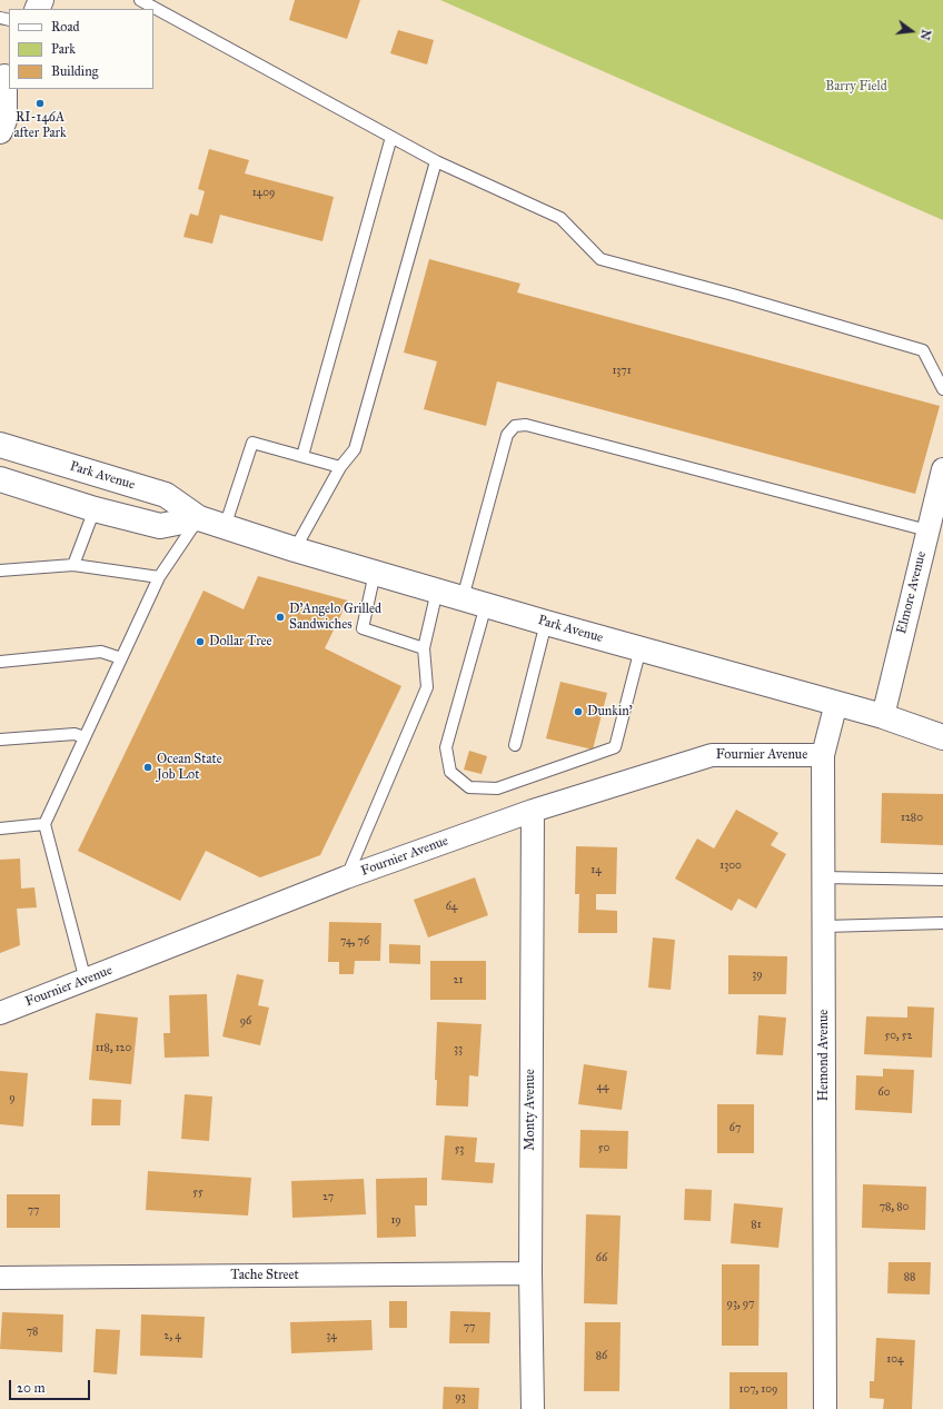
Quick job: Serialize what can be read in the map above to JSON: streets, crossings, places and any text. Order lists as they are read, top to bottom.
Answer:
{
  "streets": {
    "main road": ["Park Avenue"],
    "street": [
      "Elmore Avenue",
      "Fournier Avenue",
      "Hemond Avenue",
      "Monty Avenue",
      "Tache Street"
    ]
  },
  "crossings": [
    ["Park Avenue", "Elmore Avenue"],
    ["Park Avenue", "Hemond Avenue"],
    ["Fournier Avenue", "Hemond Avenue"],
    ["Fournier Avenue", "Monty Avenue"],
    ["Monty Avenue", "Tache Street"]
  ],
  "parks": ["Barry Field"],
  "places": [
    "RI-146A after Park",
    "D'Angelo Grilled Sandwiches",
    "Dollar Tree",
    "Dunkin'",
    "Ocean State Job Lot"
  ],
  "house_numbers": [
    "1409",
    "1371",
    "1280",
    "1300",
    "14",
    "64",
    "74, 76",
    "39",
    "21",
    "96",
    "50, 52",
    "118, 120",
    "33",
    "44",
    "60",
    "9",
    "67",
    "50",
    "53",
    "55",
    "27",
    "78, 80",
    "77",
    "19",
    "81",
    "66",
    "88",
    "93, 97",
    "77",
    "78",
    "2, 4",
    "34",
    "86",
    "104",
    "107, 109",
    "93"
  ],
  "legend": ["Road", "Park", "Building"],
  "scale_bar": "20 m",
  "north": "right"
}
